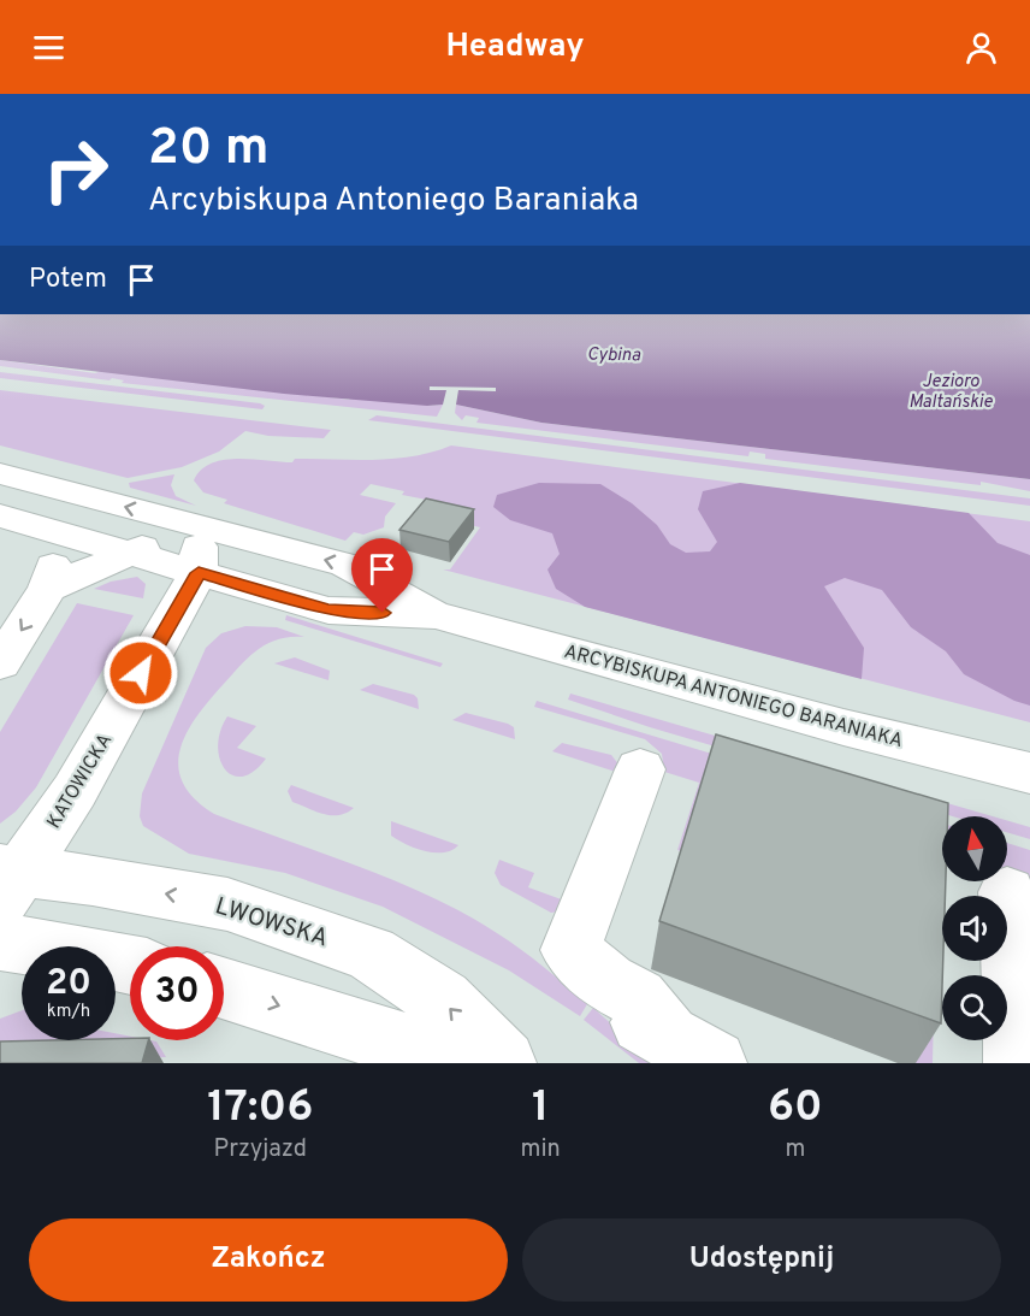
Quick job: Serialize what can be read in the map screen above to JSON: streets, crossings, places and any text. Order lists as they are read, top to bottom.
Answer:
{
  "streets": {
    "street": ["ARCYBISKUPA ANTONIEGO BARANIAKA", "KATOWICKA", "LWOWSKA"]
  },
  "crossings": [
    ["ARCYBISKUPA ANTONIEGO BARANIAKA", "KATOWICKA"],
    ["KATOWICKA", "LWOWSKA"]
  ],
  "water": ["Cybina", "Jezioro Maltańskie"],
  "north": "top",
  "page": {
    "header": "Headway",
    "turn": ["20 m", "Arcybiskupa Antoniego Baraniaka"],
    "then": "Potem",
    "speed": "20 km/h",
    "limit": "30",
    "eta": [
      "17:06",
      "Przyjazd",
      "1",
      "min",
      "60",
      "m"
    ],
    "buttons": ["Zakończ", "Udostępnij"]
  }
}
